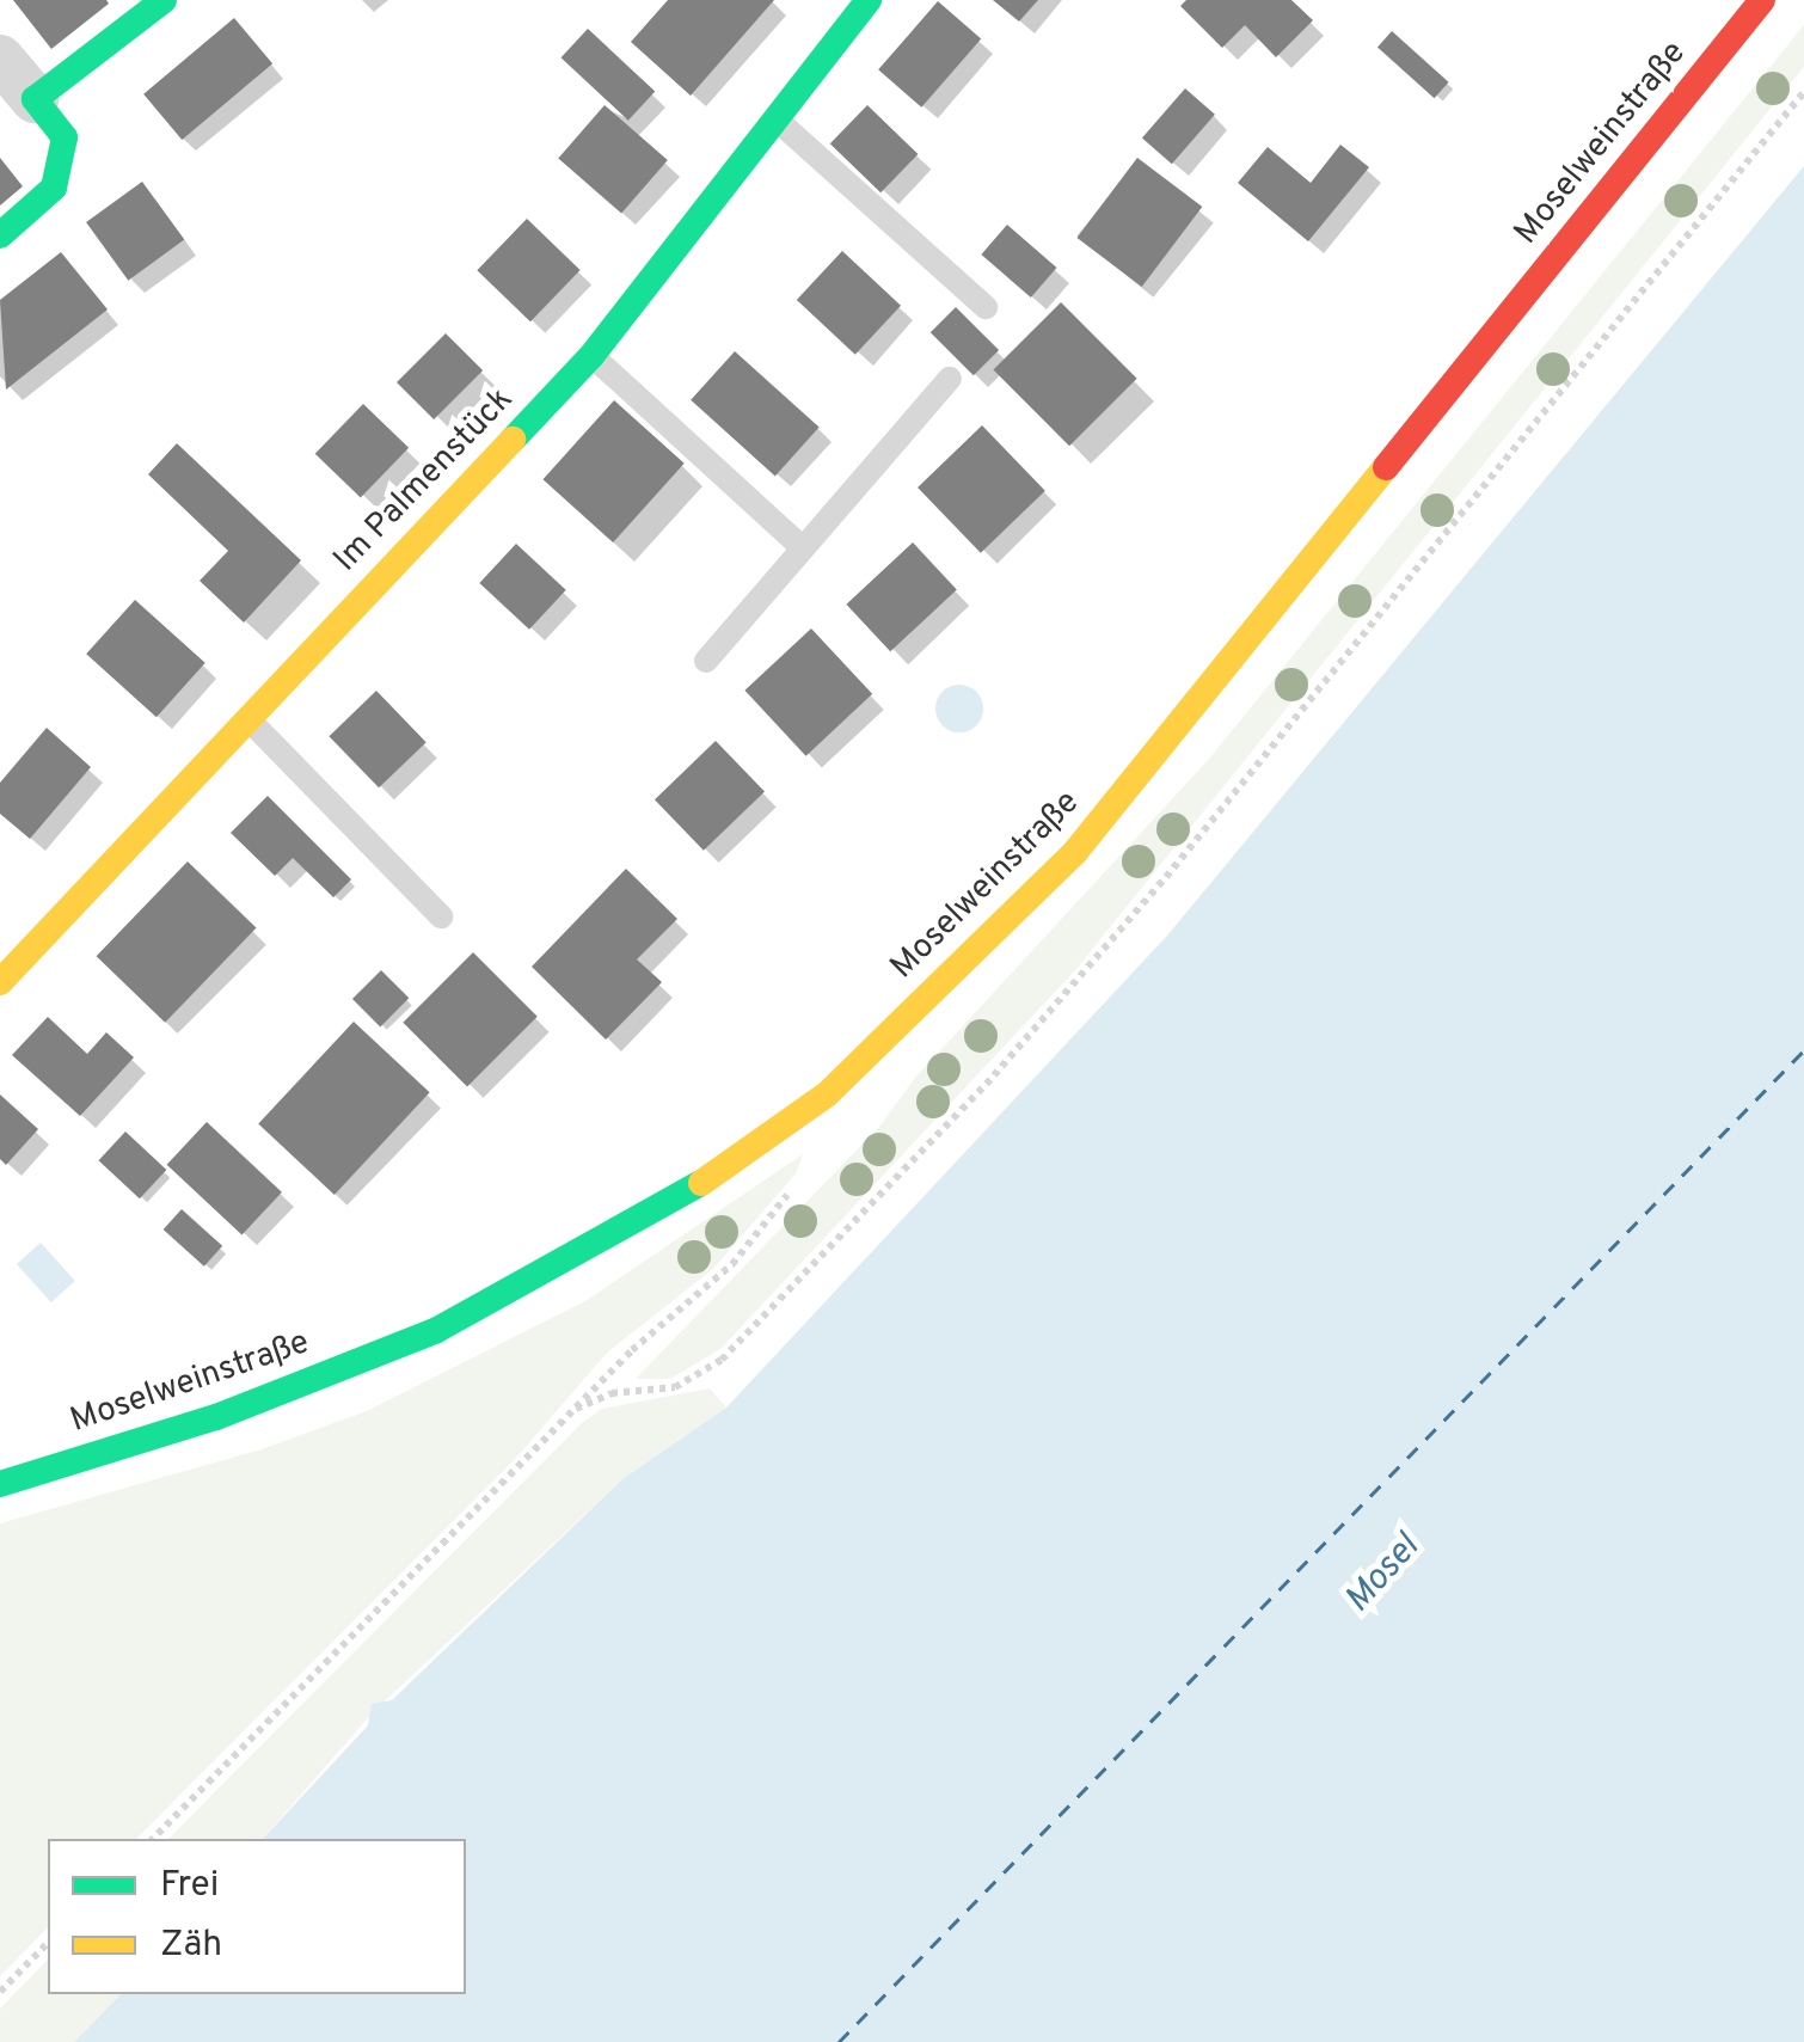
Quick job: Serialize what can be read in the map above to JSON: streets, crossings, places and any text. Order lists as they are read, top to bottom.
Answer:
{
  "streets": {
    "main road": ["Moselweinstraße", "Im Palmenstück"]
  },
  "water": ["Mosel"],
  "legend": ["Frei", "Zäh"]
}
